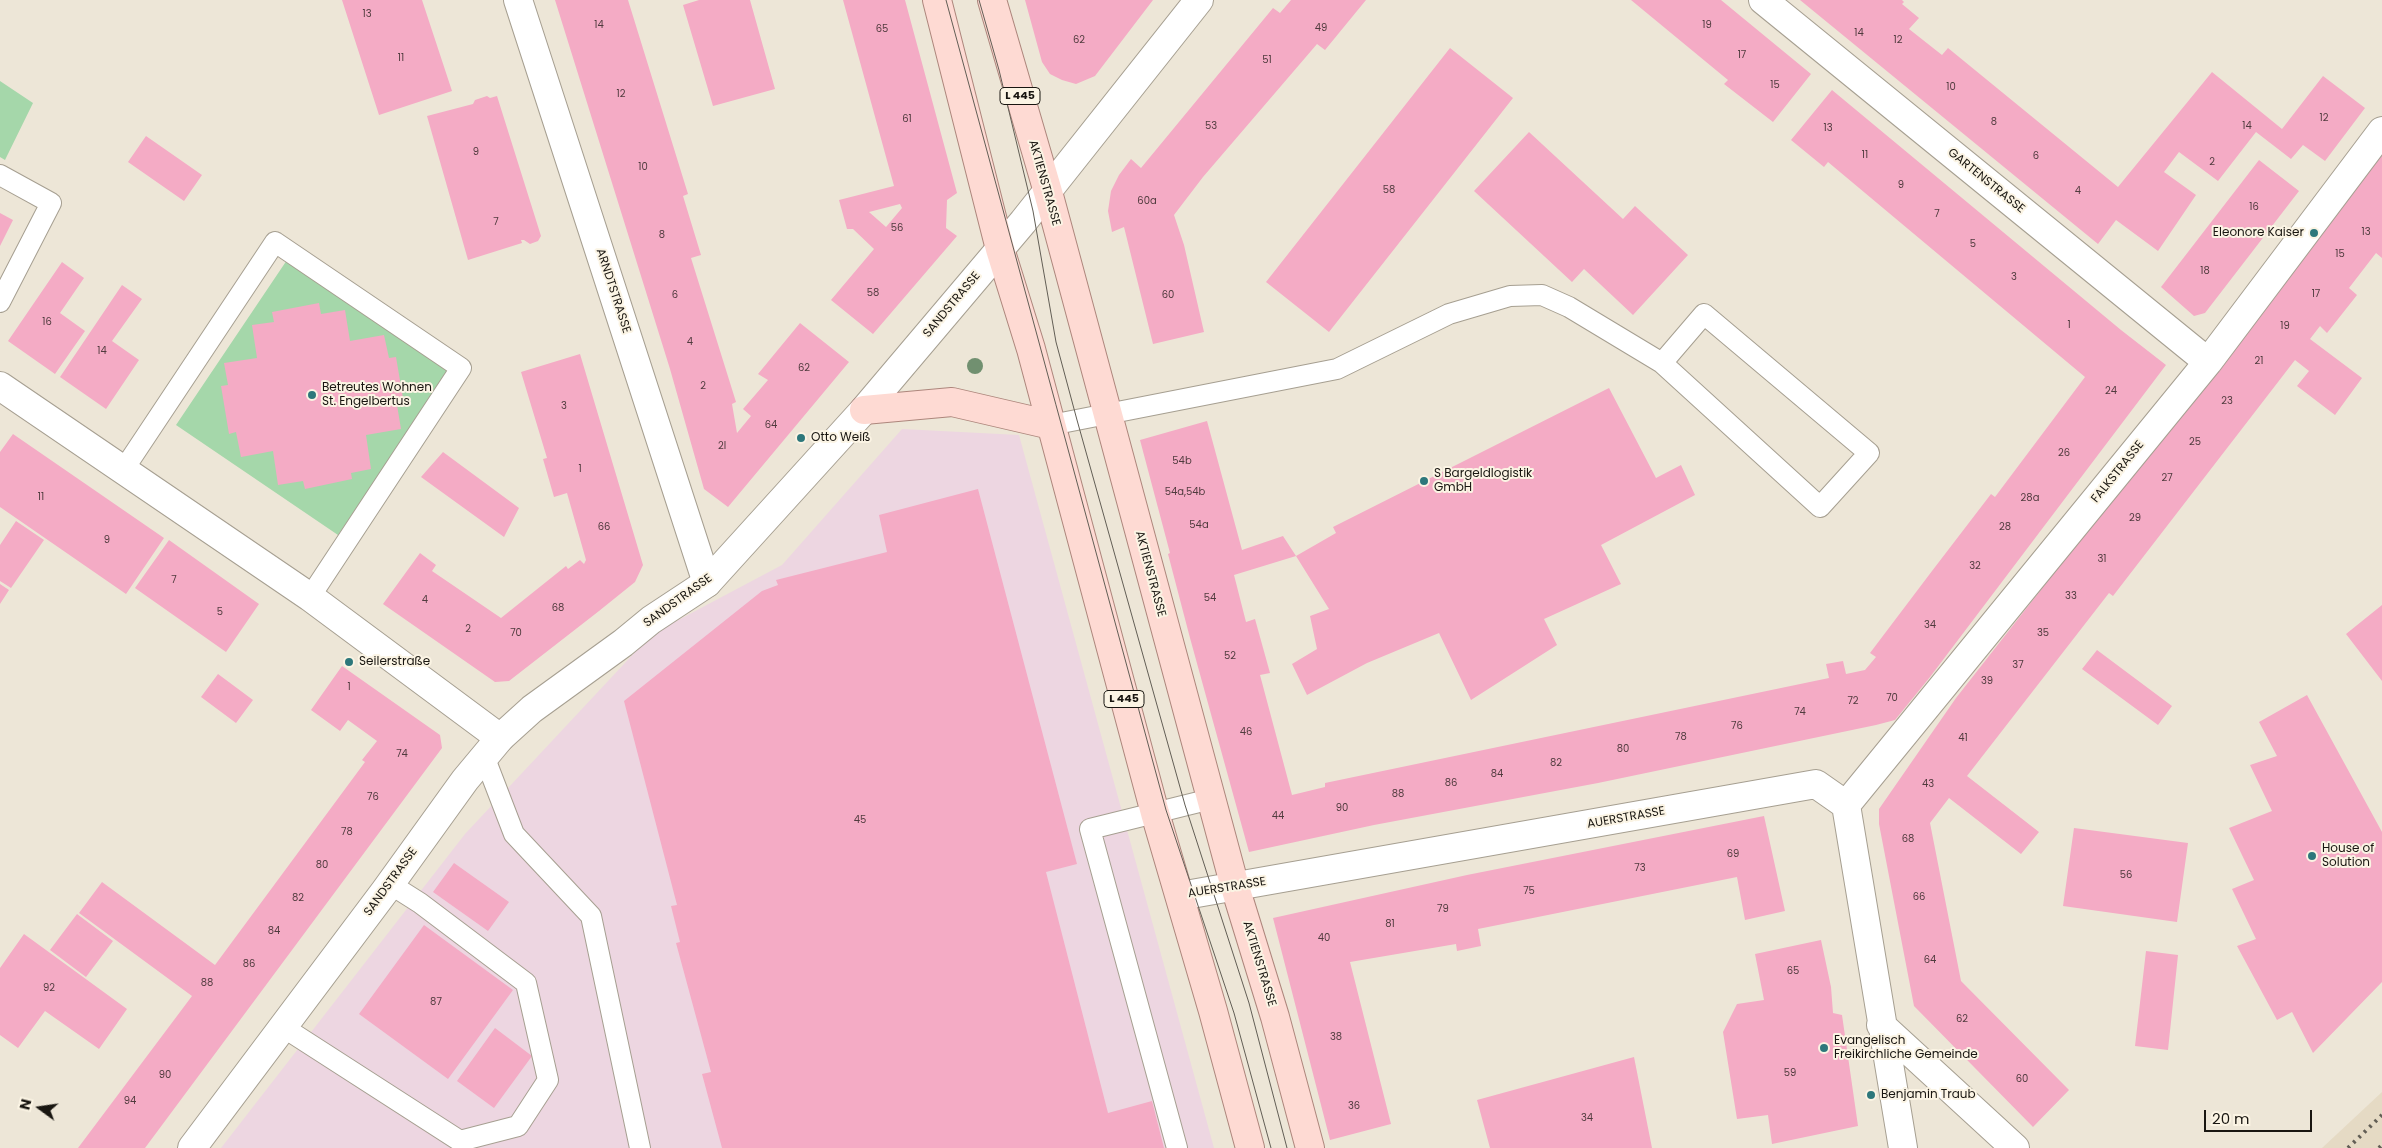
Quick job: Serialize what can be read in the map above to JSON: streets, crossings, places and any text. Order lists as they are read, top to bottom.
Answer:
{
  "streets": {
    "main road": ["L 445", "AKTIENSTRASSE"],
    "street": [
      "GARTENSTRASSE",
      "ARNDTSTRASSE",
      "SANDSTRASSE",
      "FALKSTRASSE",
      "AUERSTRASSE"
    ]
  },
  "crossings": [
    ["L 445", "SANDSTRASSE"],
    ["L 445", "AUERSTRASSE"],
    ["GARTENSTRASSE", "FALKSTRASSE"],
    ["AKTIENSTRASSE", "SANDSTRASSE"],
    ["AKTIENSTRASSE", "AUERSTRASSE"],
    ["ARNDTSTRASSE", "SANDSTRASSE"],
    ["FALKSTRASSE", "AUERSTRASSE"]
  ],
  "places": [
    "Eleonore Kaiser",
    "Betreutes Wohnen St. Engelbertus",
    "Otto Weiß",
    "S Bargeldlogistik GmbH",
    "Seilerstraße",
    "House of Solution",
    "Evangelisch Freikirchliche Gemeinde",
    "Benjamin Traub"
  ],
  "house_numbers": [
    "13",
    "14",
    "19",
    "49",
    "65",
    "14",
    "62",
    "12",
    "17",
    "11",
    "51",
    "15",
    "10",
    "12",
    "12",
    "61",
    "8",
    "53",
    "14",
    "13",
    "9",
    "11",
    "6",
    "2",
    "10",
    "9",
    "58",
    "4",
    "60a",
    "16",
    "7",
    "7",
    "56",
    "13",
    "8",
    "5",
    "15",
    "18",
    "3",
    "58",
    "17",
    "6",
    "60",
    "16",
    "1",
    "19",
    "4",
    "14",
    "21",
    "62",
    "2",
    "24",
    "23",
    "3",
    "64",
    "25",
    "2I",
    "26",
    "54b",
    "1",
    "27",
    "54a,54b",
    "11",
    "28a",
    "29",
    "54a",
    "66",
    "28",
    "9",
    "31",
    "32",
    "7",
    "33",
    "54",
    "4",
    "68",
    "5",
    "34",
    "2",
    "70",
    "35",
    "52",
    "37",
    "39",
    "1",
    "70",
    "72",
    "74",
    "76",
    "46",
    "78",
    "41",
    "80",
    "74",
    "82",
    "84",
    "86",
    "43",
    "88",
    "76",
    "90",
    "44",
    "45",
    "78",
    "68",
    "69",
    "80",
    "73",
    "56",
    "75",
    "66",
    "82",
    "79",
    "81",
    "84",
    "40",
    "64",
    "86",
    "65",
    "88",
    "92",
    "87",
    "62",
    "38",
    "59",
    "90",
    "60",
    "94",
    "36",
    "34"
  ],
  "scale_bar": "20 m",
  "north": "left"
}
